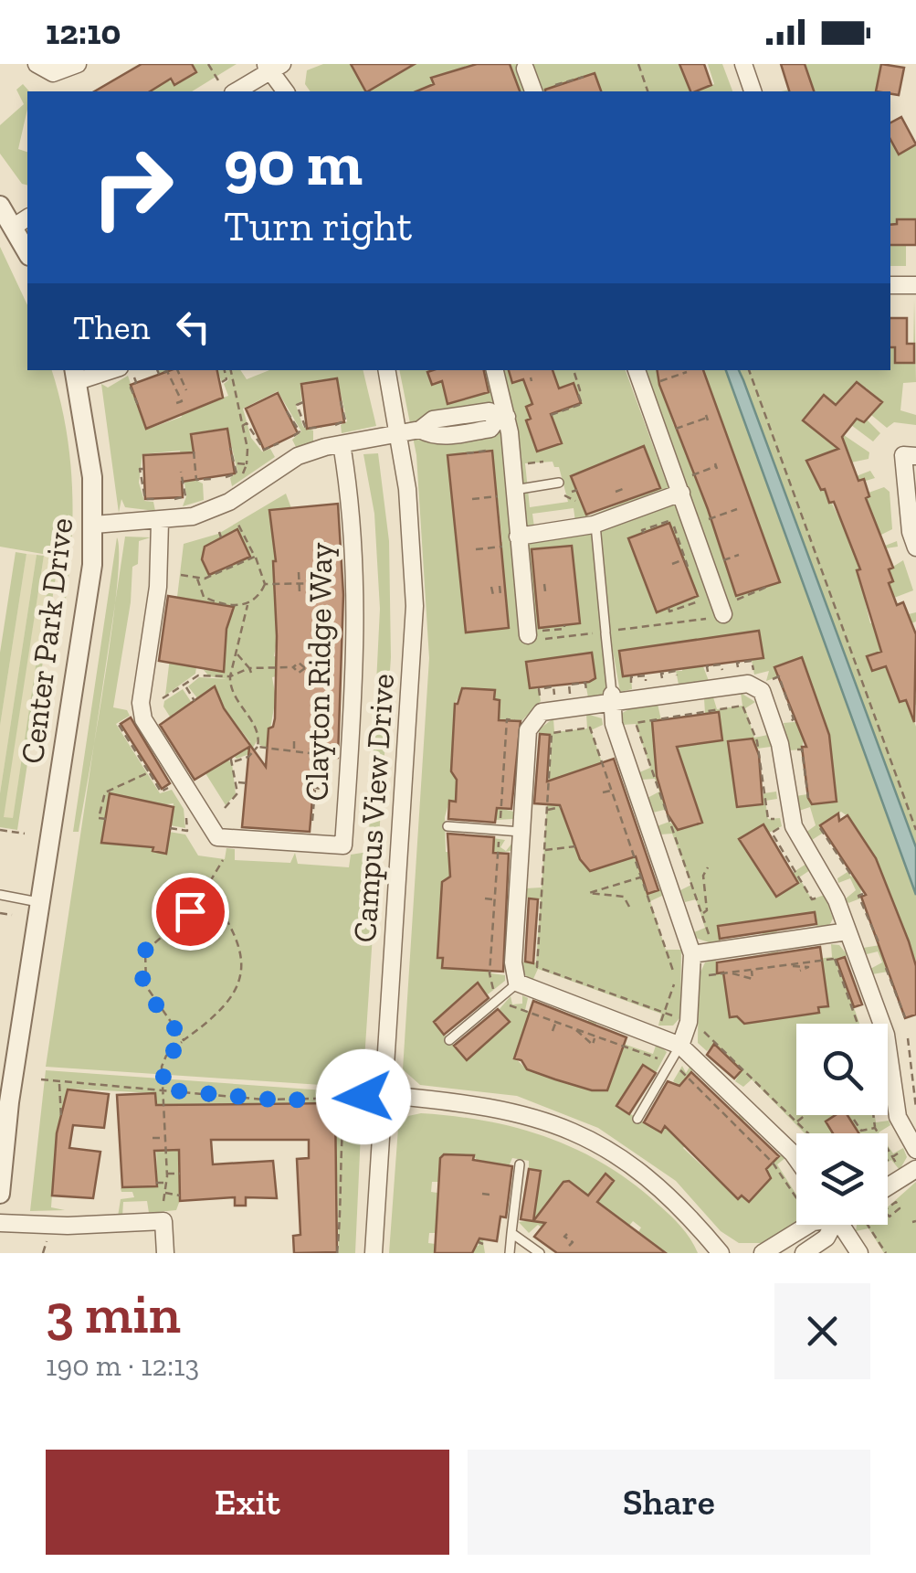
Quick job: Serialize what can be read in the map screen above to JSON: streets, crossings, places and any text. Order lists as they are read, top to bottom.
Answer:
{
  "streets": {
    "street": ["Center Park Drive", "Clayton Ridge Way", "Campus View Drive"]
  },
  "page": {
    "status": "12:10",
    "turn": ["90 m", "Turn right"],
    "then": "Then",
    "heading": ["3 min", "190 m · 12:13"],
    "buttons": ["Exit", "Share"]
  }
}
